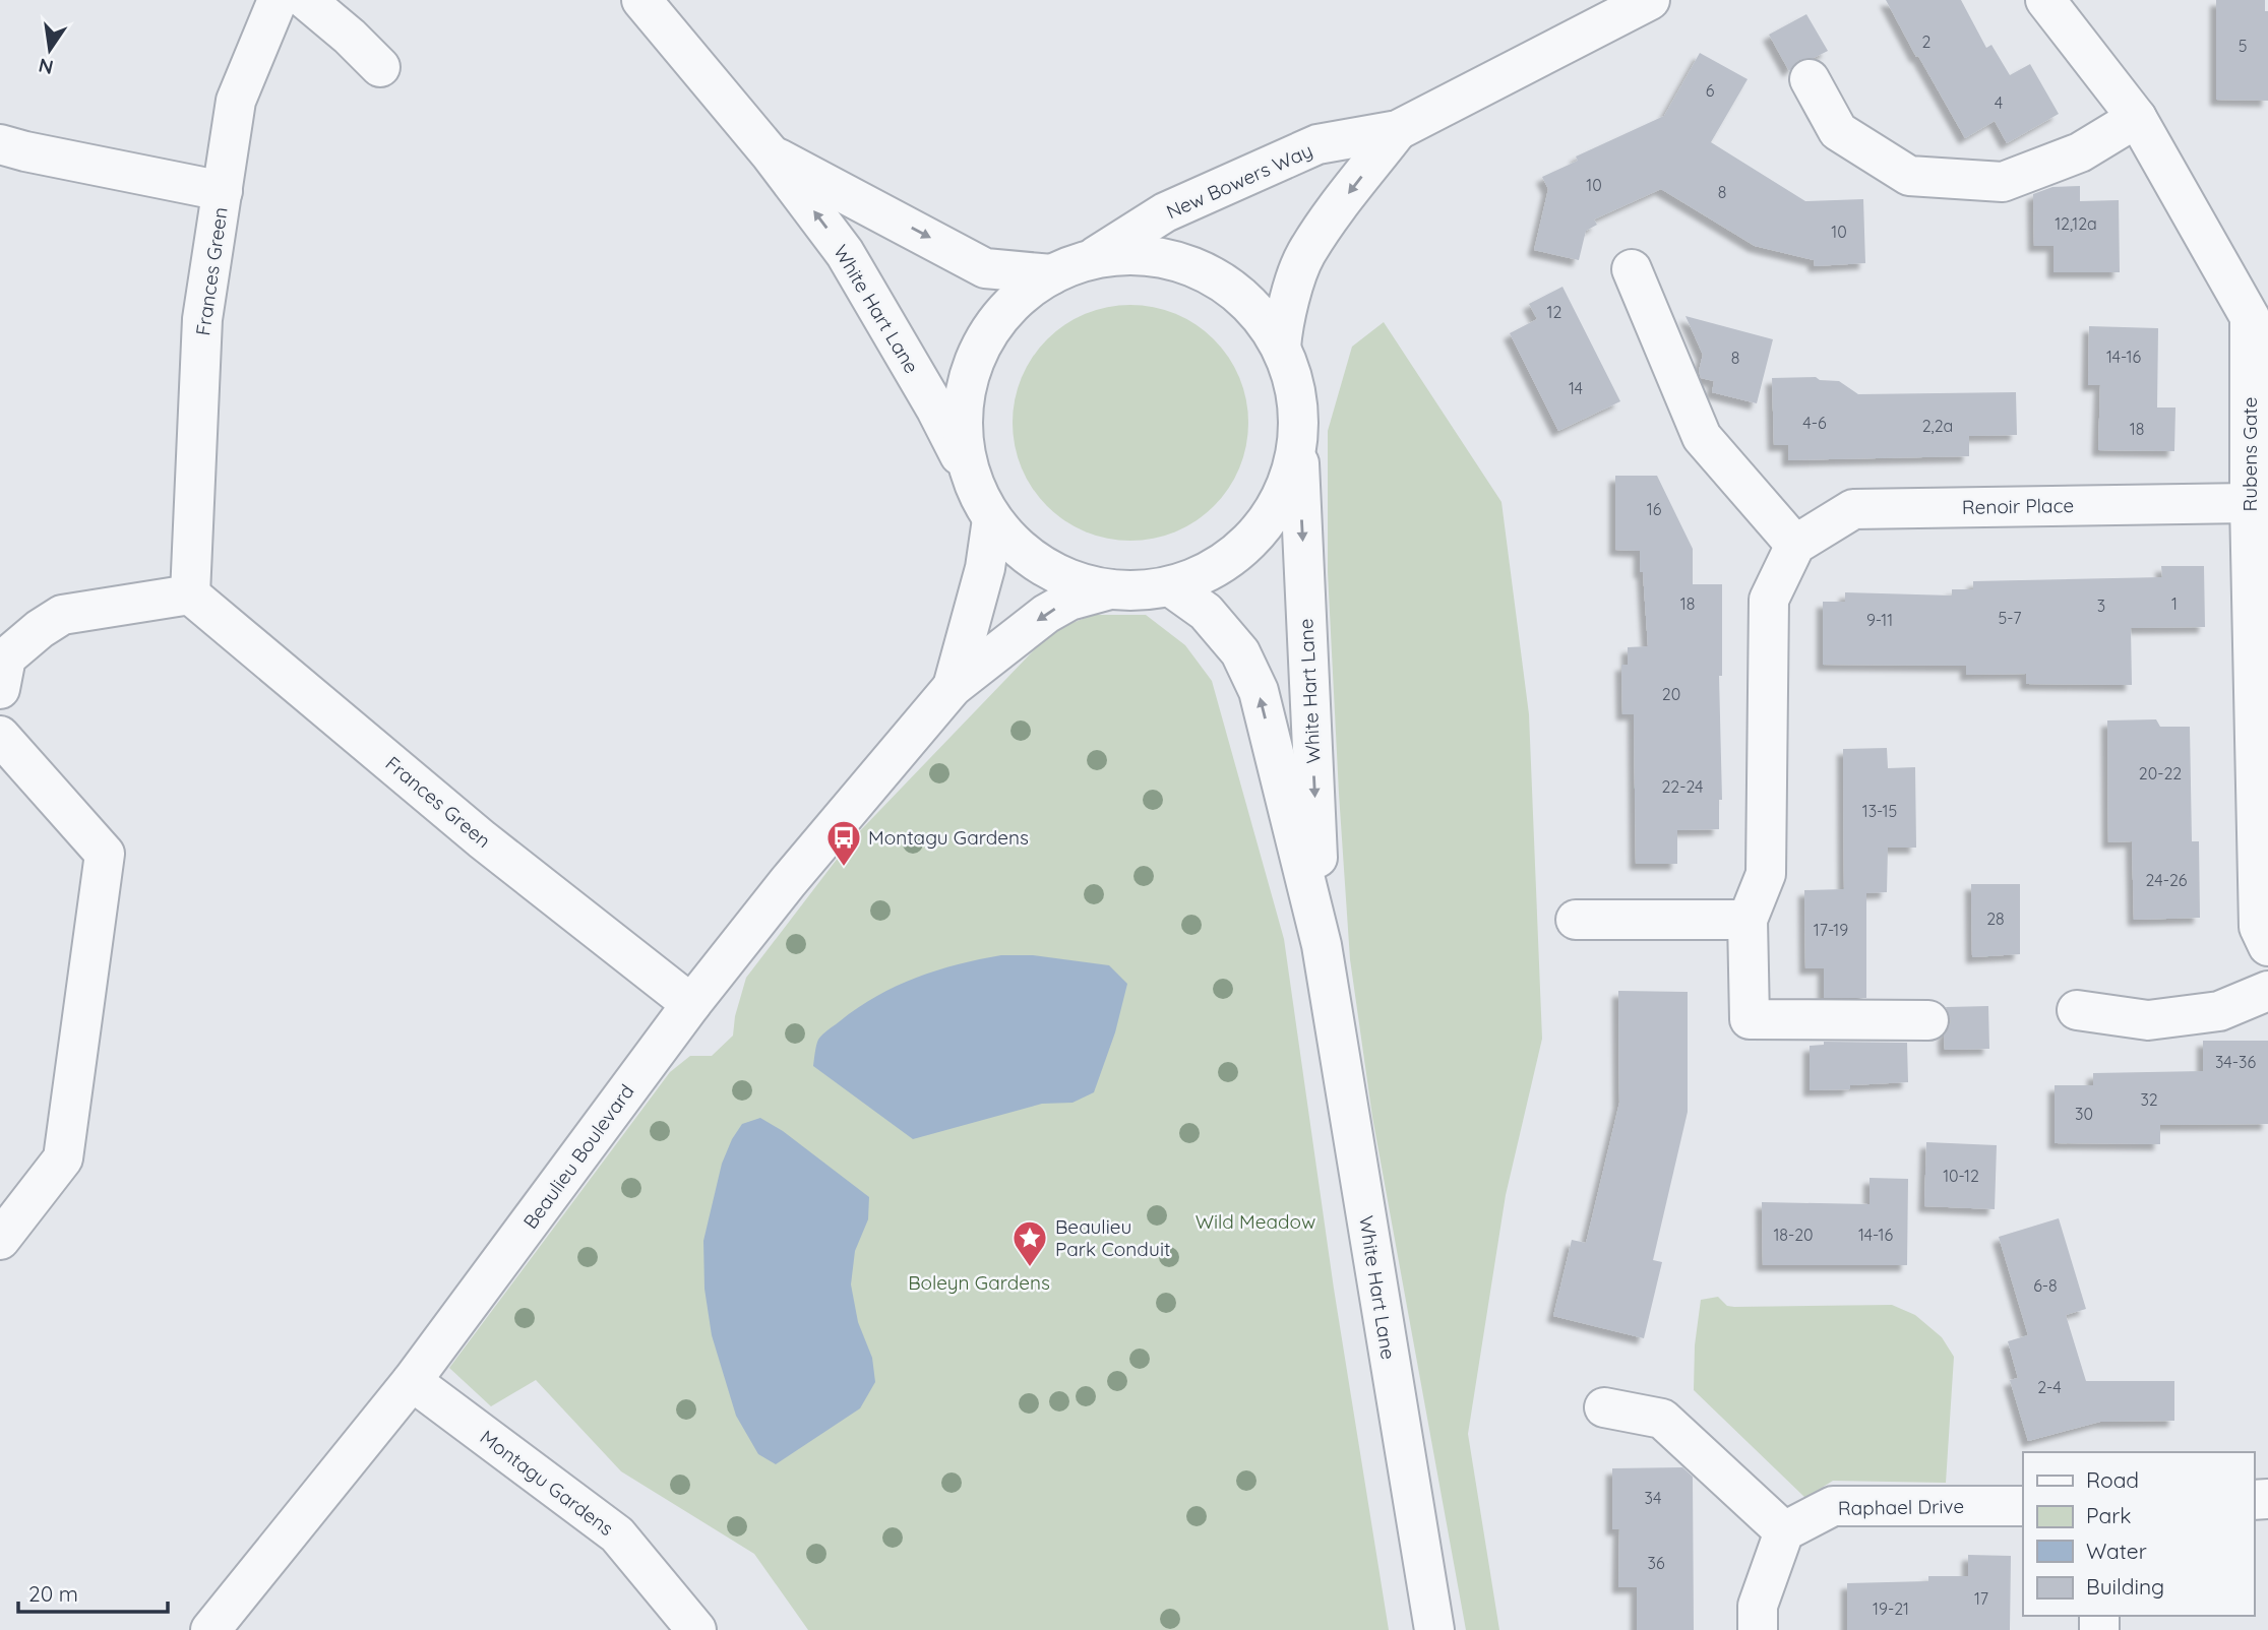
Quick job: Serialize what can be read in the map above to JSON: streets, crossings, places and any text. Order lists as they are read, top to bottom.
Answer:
{
  "streets": {
    "street": [
      "New Bowers Way",
      "Frances Green",
      "White Hart Lane",
      "Rubens Gate",
      "Renoir Place",
      "Beaulieu Boulevard",
      "Montagu Gardens",
      "Raphael Drive"
    ]
  },
  "crossings": [
    ["Frances Green", "Beaulieu Boulevard"],
    ["Rubens Gate", "Renoir Place"],
    ["Beaulieu Boulevard", "Montagu Gardens"]
  ],
  "parks": ["Wild Meadow", "Boleyn Gardens"],
  "places": {
    "bus stop": ["Montagu Gardens"],
    "place": ["Beaulieu Park Conduit"]
  },
  "house_numbers": [
    "2",
    "5",
    "6",
    "4",
    "10",
    "8",
    "12,12a",
    "10",
    "12",
    "14-16",
    "8",
    "14",
    "4-6",
    "2,2a",
    "18",
    "16",
    "18",
    "1",
    "3",
    "5-7",
    "9-11",
    "20",
    "20-22",
    "22-24",
    "13-15",
    "24-26",
    "28",
    "17-19",
    "34-36",
    "32",
    "30",
    "10-12",
    "18-20",
    "14-16",
    "6-8",
    "2-4",
    "34",
    "36",
    "17",
    "19-21"
  ],
  "legend": [
    "Road",
    "Park",
    "Water",
    "Building"
  ],
  "scale_bar": "20 m",
  "north": "bottom"
}
